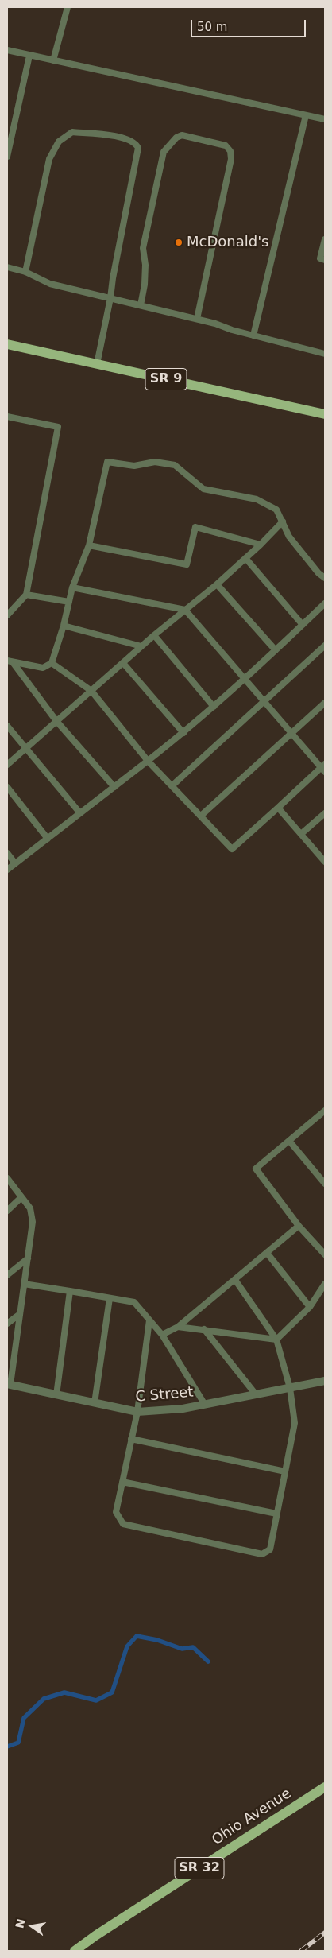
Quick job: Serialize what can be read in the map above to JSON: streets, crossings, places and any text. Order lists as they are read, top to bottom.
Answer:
{
  "streets": {
    "main road": ["SR 9", "Ohio Avenue", "SR 32"],
    "street": ["C Street"]
  },
  "places": ["McDonald's"],
  "scale_bar": "50 m",
  "north": "left"
}
